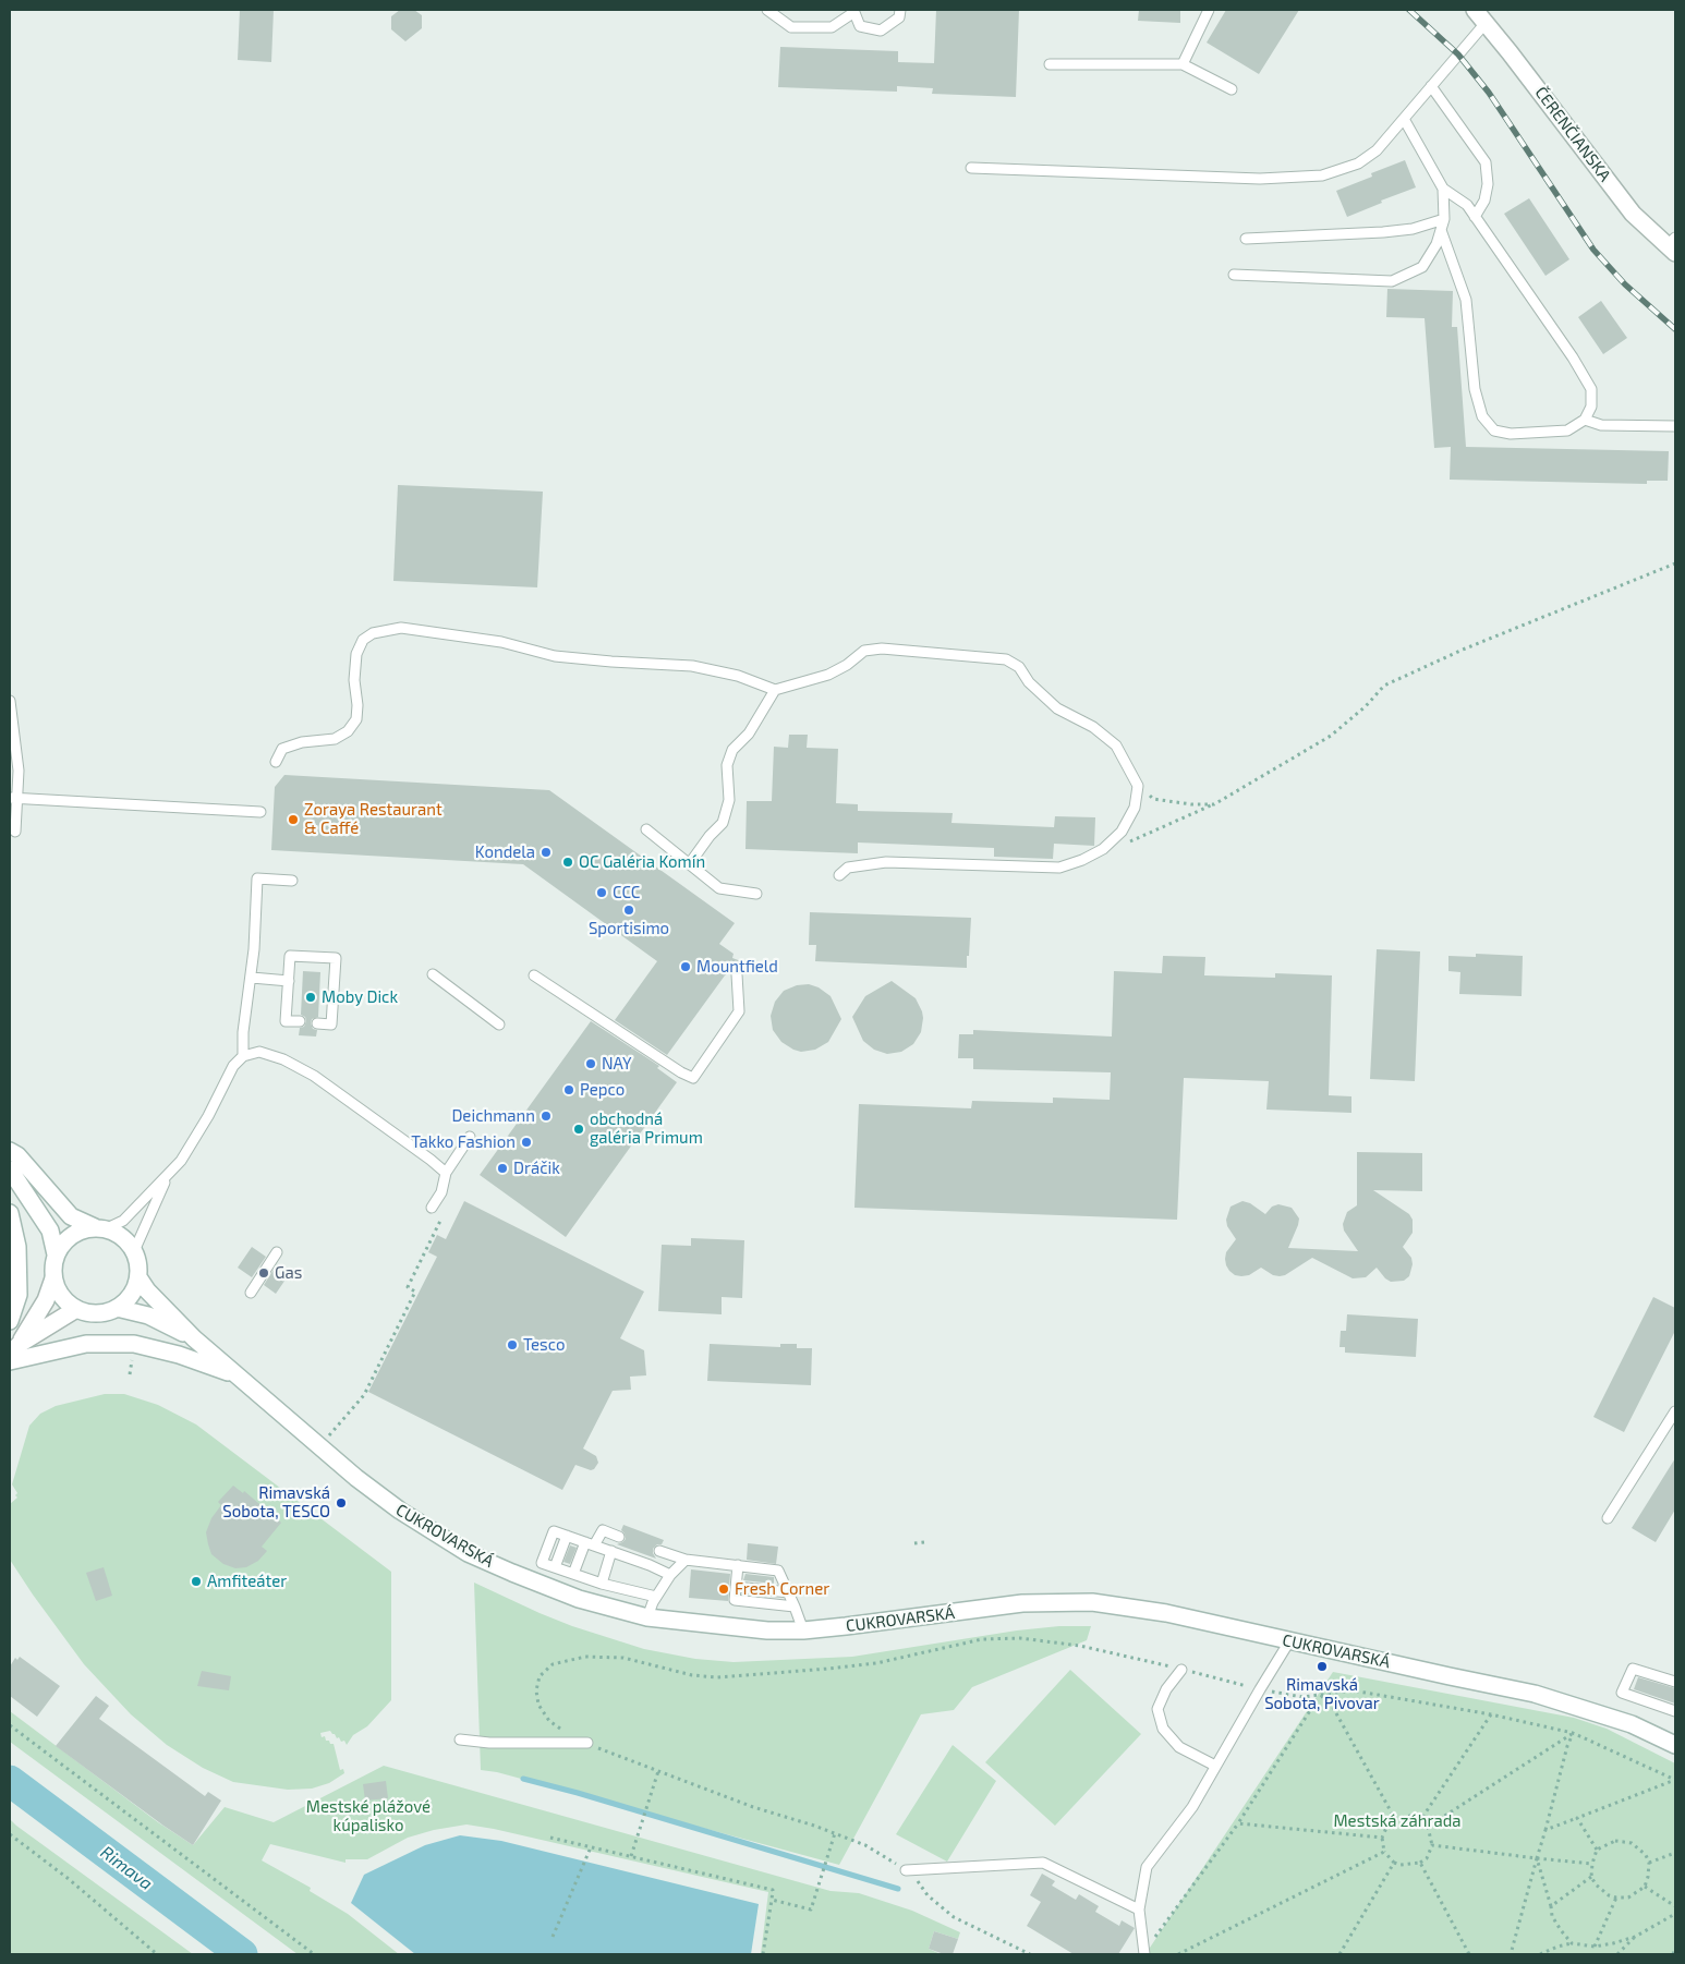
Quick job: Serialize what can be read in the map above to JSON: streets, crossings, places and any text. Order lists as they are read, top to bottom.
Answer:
{
  "streets": {
    "main road": ["ČERENČIANSKA", "CUKROVARSKÁ"]
  },
  "water": ["Rimava"],
  "parks": ["Mestské plážové kúpalisko", "Mestská záhrada"],
  "places": [
    "Zoraya Restaurant & Caffé",
    "Kondela",
    "OC Galéria Komín",
    "CCC",
    "Sportisimo",
    "Mountfield",
    "Moby Dick",
    "NAY",
    "Pepco",
    "Deichmann",
    "obchodná galéria Primum",
    "Takko Fashion",
    "Dráčik",
    "Gas",
    "Tesco",
    "Rimavská Sobota, TESCO",
    "Amfiteáter",
    "Fresh Corner",
    "Rimavská Sobota, Pivovar"
  ]
}
